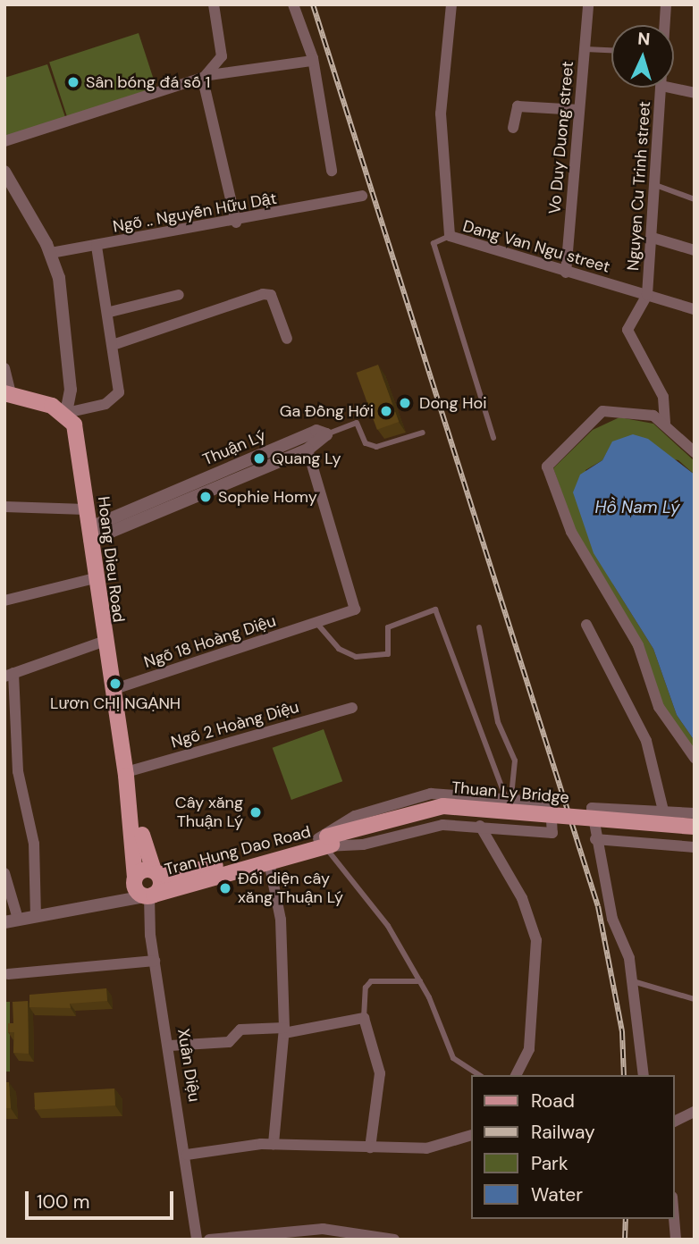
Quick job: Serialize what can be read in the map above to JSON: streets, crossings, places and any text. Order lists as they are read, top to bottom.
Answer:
{
  "streets": {
    "main road": ["Hoang Dieu Road", "Thuan Ly Bridge", "Tran Hung Dao Road"],
    "street": [
      "Vo Duy Duong street",
      "Nguyen Cu Trinh street",
      "Ngõ .. Nguyễn Hữu Dật",
      "Dang Van Ngu street",
      "Thuận Lý",
      "Ngõ 18 Hoàng Diệu",
      "Ngõ 2 Hoàng Diệu",
      "Xuân Diệu"
    ]
  },
  "crossings": [
    ["Vo Duy Duong street", "Dang Van Ngu street"],
    ["Nguyen Cu Trinh street", "Dang Van Ngu street"],
    ["Thuận Lý", "Hoang Dieu Road"],
    ["Thuận Lý", "Ngõ 18 Hoàng Diệu"],
    ["Hoang Dieu Road", "Ngõ 18 Hoàng Diệu"],
    ["Hoang Dieu Road", "Ngõ 2 Hoàng Diệu"],
    ["Thuan Ly Bridge", "Tran Hung Dao Road"],
    ["Tran Hung Dao Road", "Xuân Diệu"]
  ],
  "water": ["Hồ Nam Lý"],
  "places": [
    "Sân bóng đá số 1",
    "Dong Hoi",
    "Ga Đồng Hới",
    "Quang Ly",
    "Sophie Homy",
    "Lươn CHỊ NGẠNH",
    "Cây xăng Thuận Lý",
    "Đối diện cây xăng Thuận Lý"
  ],
  "legend": [
    "Road",
    "Railway",
    "Park",
    "Water"
  ],
  "scale_bar": "100 m",
  "north": "top"
}
